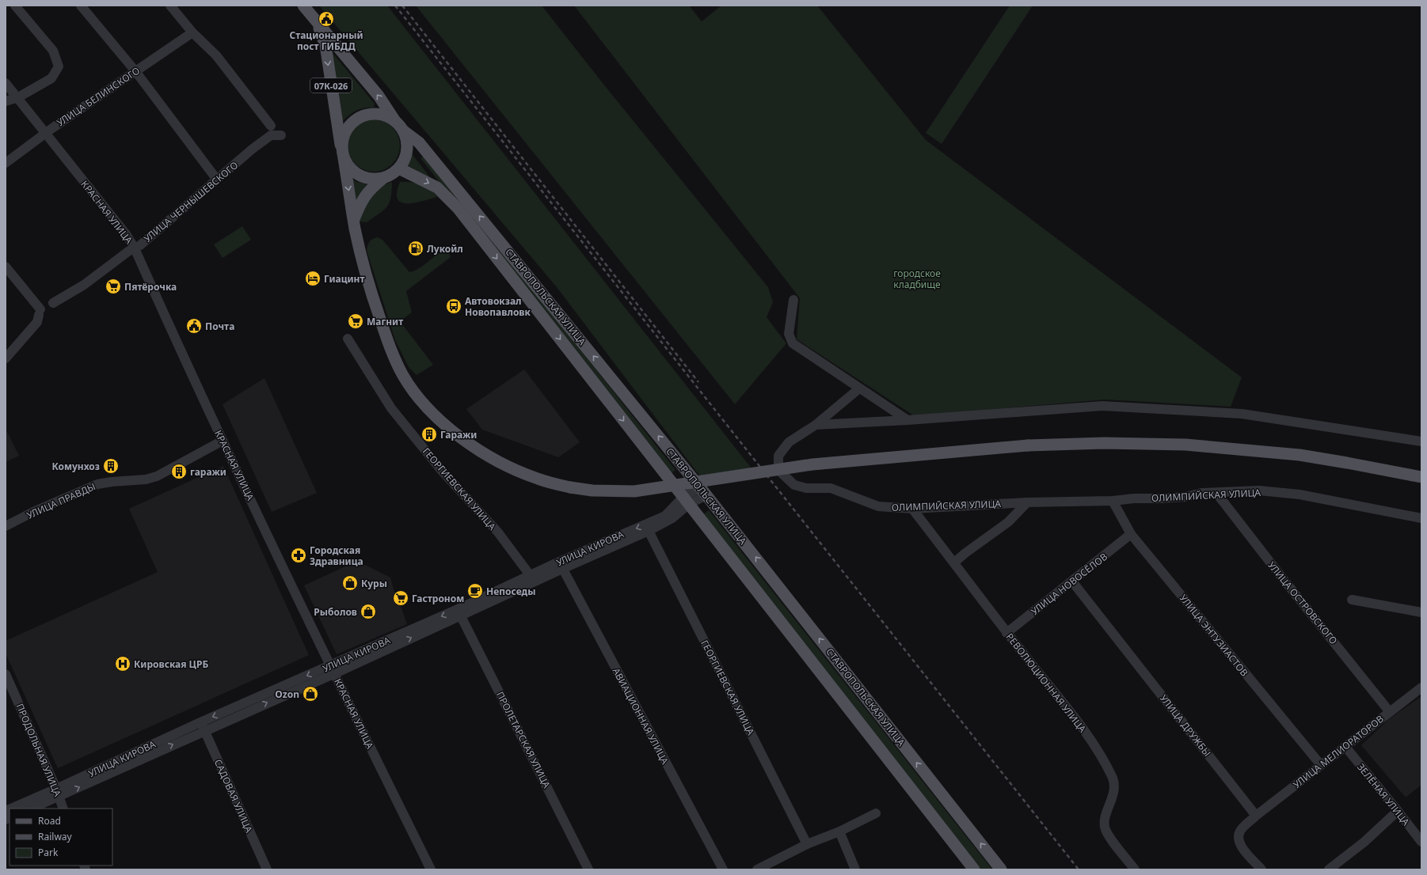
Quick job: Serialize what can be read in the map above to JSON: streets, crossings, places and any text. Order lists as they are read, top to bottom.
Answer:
{
  "streets": {
    "main road": ["07К-026", "СТАВРОПОЛЬСКАЯ УЛИЦА"],
    "street": [
      "УЛИЦА БЕЛИНСКОГО",
      "УЛИЦА ЧЕРНЫШЕВСКОГО",
      "КРАСНАЯ УЛИЦА",
      "ГЕОРГИЕВСКАЯ УЛИЦА",
      "ОЛИМПИЙСКАЯ УЛИЦА",
      "УЛИЦА ПРАВДЫ",
      "УЛИЦА КИРОВА",
      "УЛИЦА НОВОСЁЛОВ",
      "УЛИЦА ОСТРОВСКОГО",
      "УЛИЦА ЭНТУЗИАСТОВ",
      "РЕВОЛЮЦИОННАЯ УЛИЦА",
      "АВИАЦИОННАЯ УЛИЦА",
      "УЛИЦА ДРУЖБЫ",
      "ПРОЛЕТАРСКАЯ УЛИЦА",
      "ПРОДОЛЬНАЯ УЛИЦА",
      "УЛИЦА МЕЛИОРАТОРОВ",
      "ЗЕЛЁНАЯ УЛИЦА",
      "САДОВАЯ УЛИЦА"
    ]
  },
  "crossings": [
    ["07К-026", "СТАВРОПОЛЬСКАЯ УЛИЦА"],
    ["УЛИЦА БЕЛИНСКОГО", "КРАСНАЯ УЛИЦА"],
    ["УЛИЦА ЧЕРНЫШЕВСКОГО", "КРАСНАЯ УЛИЦА"],
    ["КРАСНАЯ УЛИЦА", "УЛИЦА ПРАВДЫ"],
    ["КРАСНАЯ УЛИЦА", "УЛИЦА КИРОВА"],
    ["СТАВРОПОЛЬСКАЯ УЛИЦА", "УЛИЦА КИРОВА"],
    ["ГЕОРГИЕВСКАЯ УЛИЦА", "УЛИЦА КИРОВА"],
    ["ОЛИМПИЙСКАЯ УЛИЦА", "УЛИЦА ОСТРОВСКОГО"],
    ["ОЛИМПИЙСКАЯ УЛИЦА", "УЛИЦА ЭНТУЗИАСТОВ"],
    ["ОЛИМПИЙСКАЯ УЛИЦА", "РЕВОЛЮЦИОННАЯ УЛИЦА"],
    ["УЛИЦА КИРОВА", "АВИАЦИОННАЯ УЛИЦА"],
    ["УЛИЦА КИРОВА", "ПРОЛЕТАРСКАЯ УЛИЦА"],
    ["УЛИЦА КИРОВА", "ПРОДОЛЬНАЯ УЛИЦА"],
    ["УЛИЦА КИРОВА", "САДОВАЯ УЛИЦА"],
    ["УЛИЦА НОВОСЁЛОВ", "УЛИЦА ЭНТУЗИАСТОВ"],
    ["УЛИЦА НОВОСЁЛОВ", "РЕВОЛЮЦИОННАЯ УЛИЦА"],
    ["УЛИЦА НОВОСЁЛОВ", "УЛИЦА ДРУЖБЫ"],
    ["УЛИЦА ОСТРОВСКОГО", "УЛИЦА МЕЛИОРАТОРОВ"],
    ["УЛИЦА ЭНТУЗИАСТОВ", "УЛИЦА МЕЛИОРАТОРОВ"],
    ["УЛИЦА ДРУЖБЫ", "УЛИЦА МЕЛИОРАТОРОВ"],
    ["УЛИЦА МЕЛИОРАТОРОВ", "ЗЕЛЁНАЯ УЛИЦА"]
  ],
  "parks": ["городское кладбище"],
  "places": {
    "public building": ["Стационарный пост ГИБДД", "Почта"],
    "fuel station": ["Лукойл"],
    "hotel": ["Гиацинт"],
    "supermarket": ["Пятёрочка", "Магнит", "Гастроном"],
    "bus stop": ["Автовокзал Новопавловк"],
    "building": ["Гаражи", "Комунхоз", "гаражи"],
    "pharmacy": ["Городская Здравница"],
    "shop": ["Куры", "Рыболов", "Ozon"],
    "cafe": ["Непоседы"],
    "hospital": ["Кировская ЦРБ"]
  },
  "legend": ["Road", "Railway", "Park"]
}
